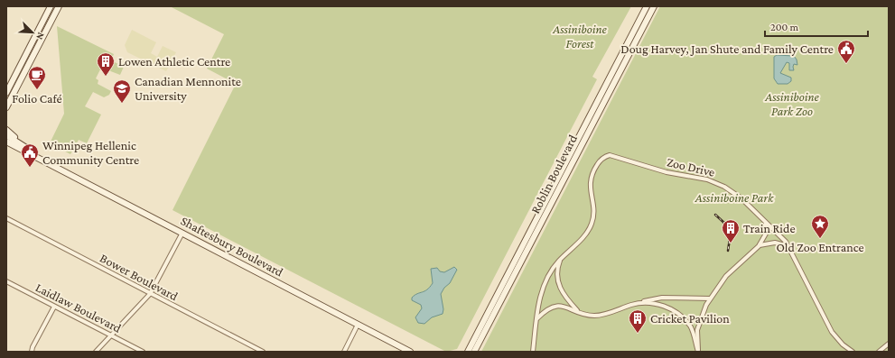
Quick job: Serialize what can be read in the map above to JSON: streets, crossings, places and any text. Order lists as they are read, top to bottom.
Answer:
{
  "streets": {
    "main road": ["Roblin Boulevard", "Shaftesbury Boulevard"],
    "street": ["Zoo Drive", "Bower Boulevard", "Laidlaw Boulevard"]
  },
  "parks": ["Assiniboine Forest", "Assiniboine Park Zoo", "Assiniboine Park"],
  "places": {
    "public building": ["Doug Harvey, Jan Shute and Family Centre", "Winnipeg Hellenic Community Centre"],
    "building": ["Lowen Athletic Centre", "Train Ride", "Cricket Pavilion"],
    "cafe": ["Folio Café"],
    "school or university": ["Canadian Mennonite University"],
    "place": ["Old Zoo Entrance"]
  },
  "scale_bar": "200 m",
  "north": "bottom right"
}
